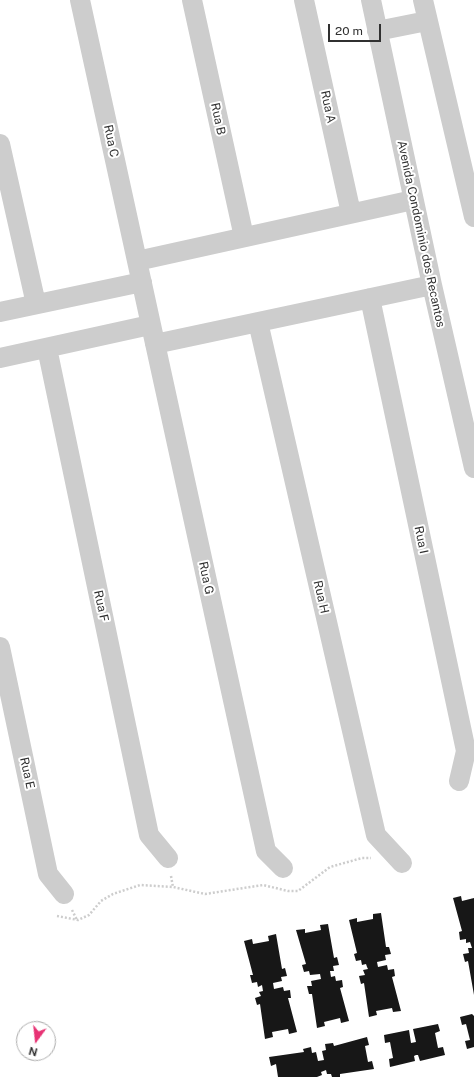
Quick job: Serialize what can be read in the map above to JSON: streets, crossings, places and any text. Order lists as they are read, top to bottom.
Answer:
{
  "streets": {
    "street": [
      "Rua A",
      "Rua B",
      "Rua C",
      "Avenida Condominio dos Recantos",
      "Rua I",
      "Rua G",
      "Rua H",
      "Rua F",
      "Rua E"
    ]
  },
  "crossings": [
    ["Rua C", "Rua G"]
  ],
  "scale_bar": "20 m",
  "north": "bottom"
}
